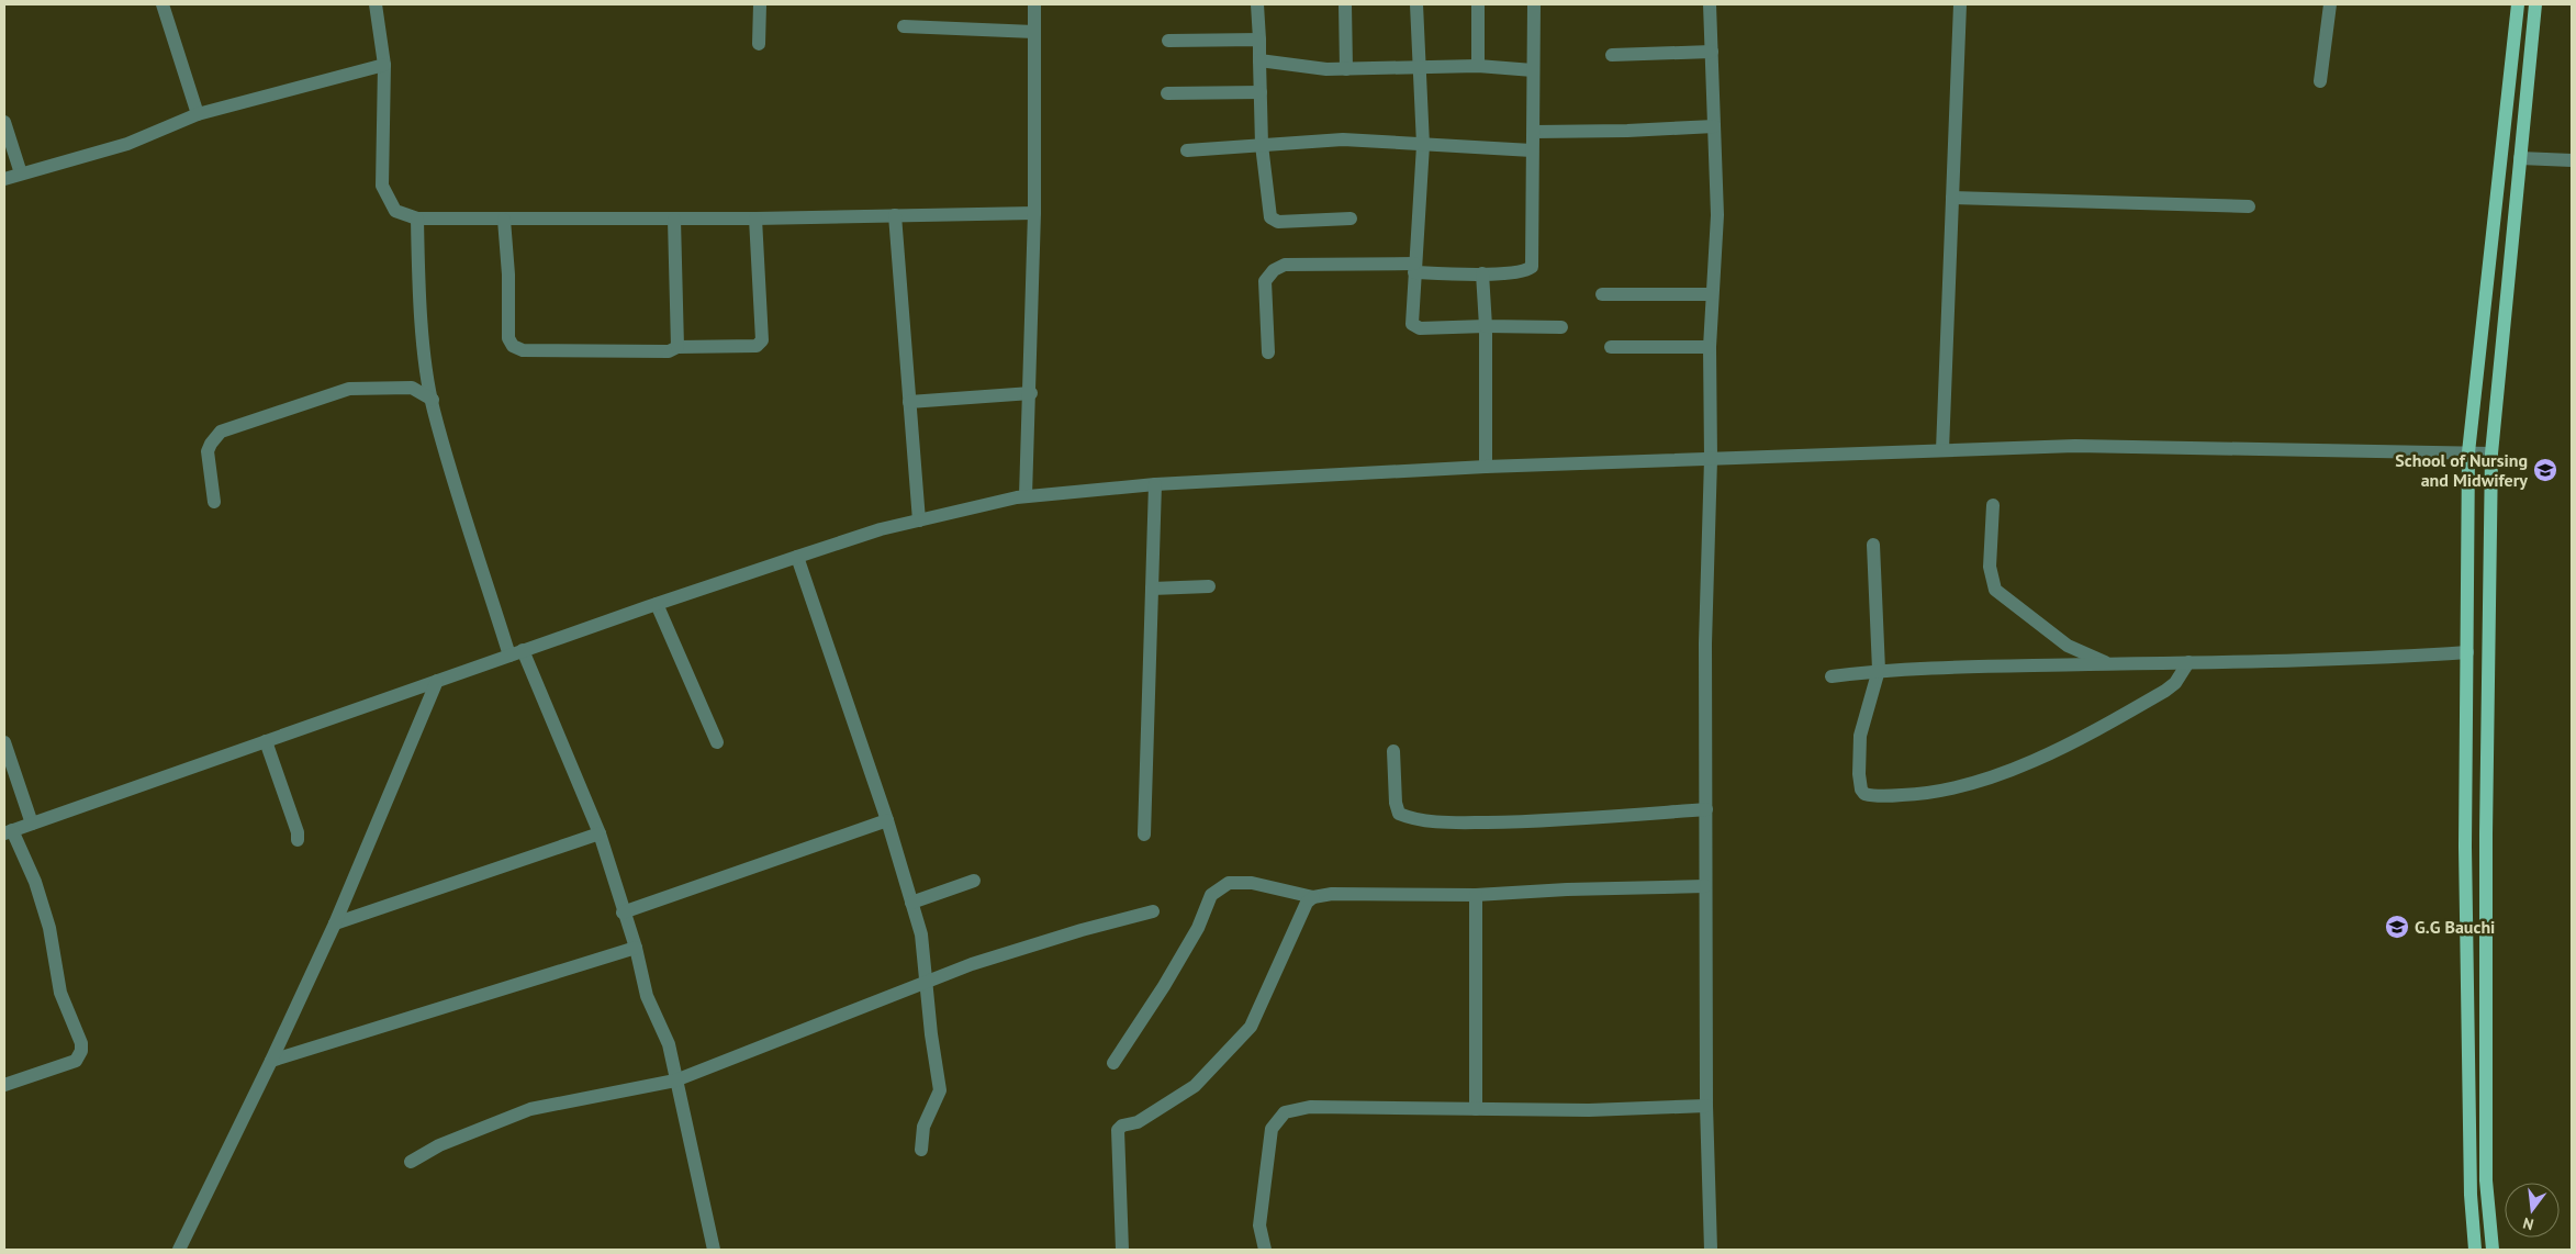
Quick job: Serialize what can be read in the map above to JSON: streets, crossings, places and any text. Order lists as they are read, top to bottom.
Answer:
{
  "places": {
    "school or university": ["School of Nursing and Midwifery", "G.G Bauchi"]
  },
  "north": "bottom"
}
